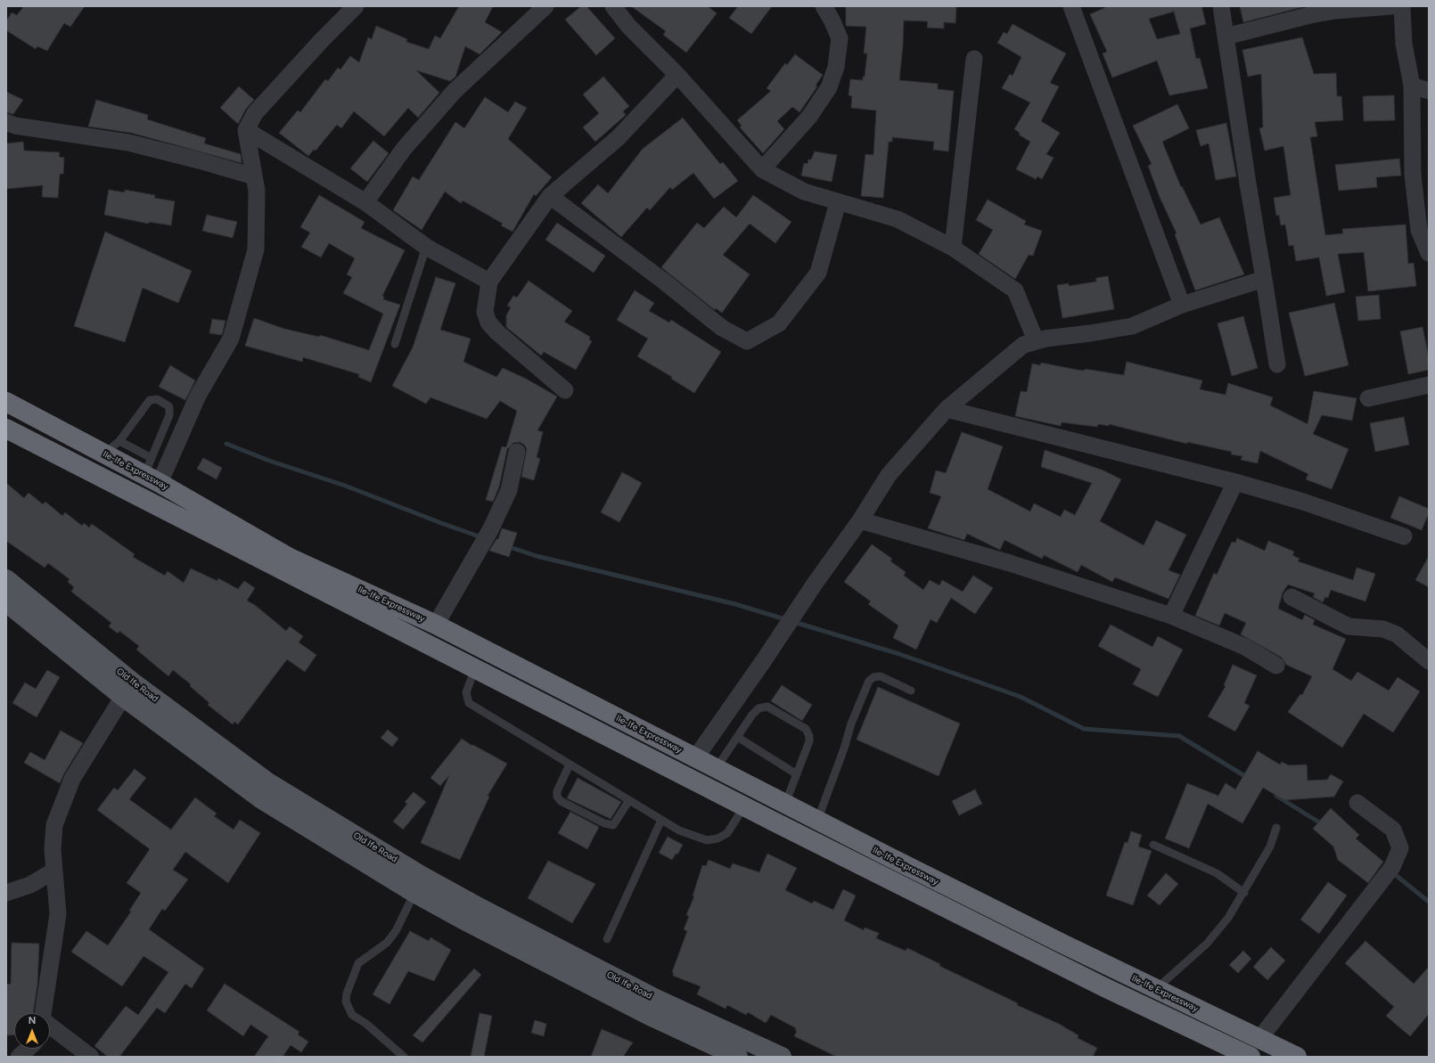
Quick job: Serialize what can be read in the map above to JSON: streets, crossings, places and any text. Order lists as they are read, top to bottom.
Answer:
{
  "streets": {
    "highway": ["Ile-Ife Expressway"],
    "main road": ["Old Ife Road"]
  },
  "north": "top"
}
